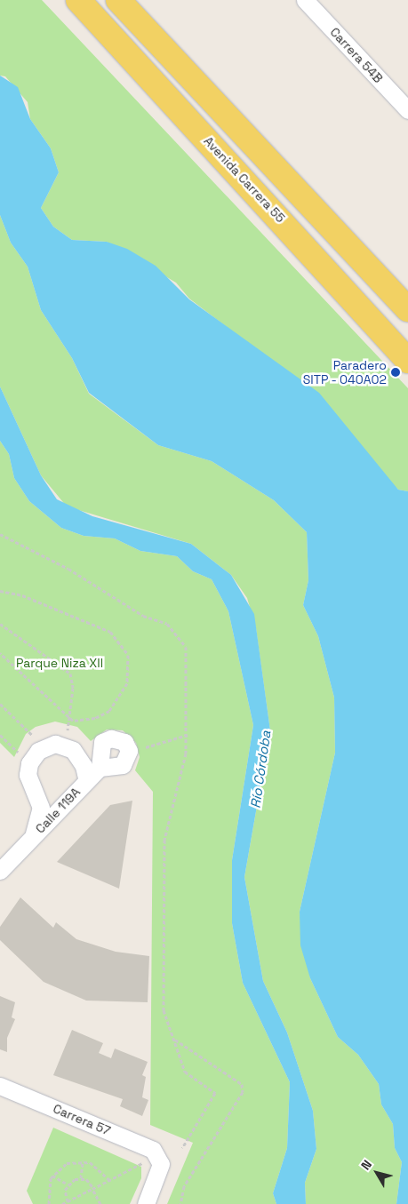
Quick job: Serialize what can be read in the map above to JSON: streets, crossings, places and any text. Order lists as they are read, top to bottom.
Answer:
{
  "streets": {
    "main road": ["Avenida Carrera 55"],
    "street": ["Carrera 54B", "Calle 119A", "Carrera 57"]
  },
  "water": ["Río Córdoba"],
  "parks": ["Parque Niza XII"],
  "places": ["Paradero SITP - 040A02"],
  "north": "top left"
}
